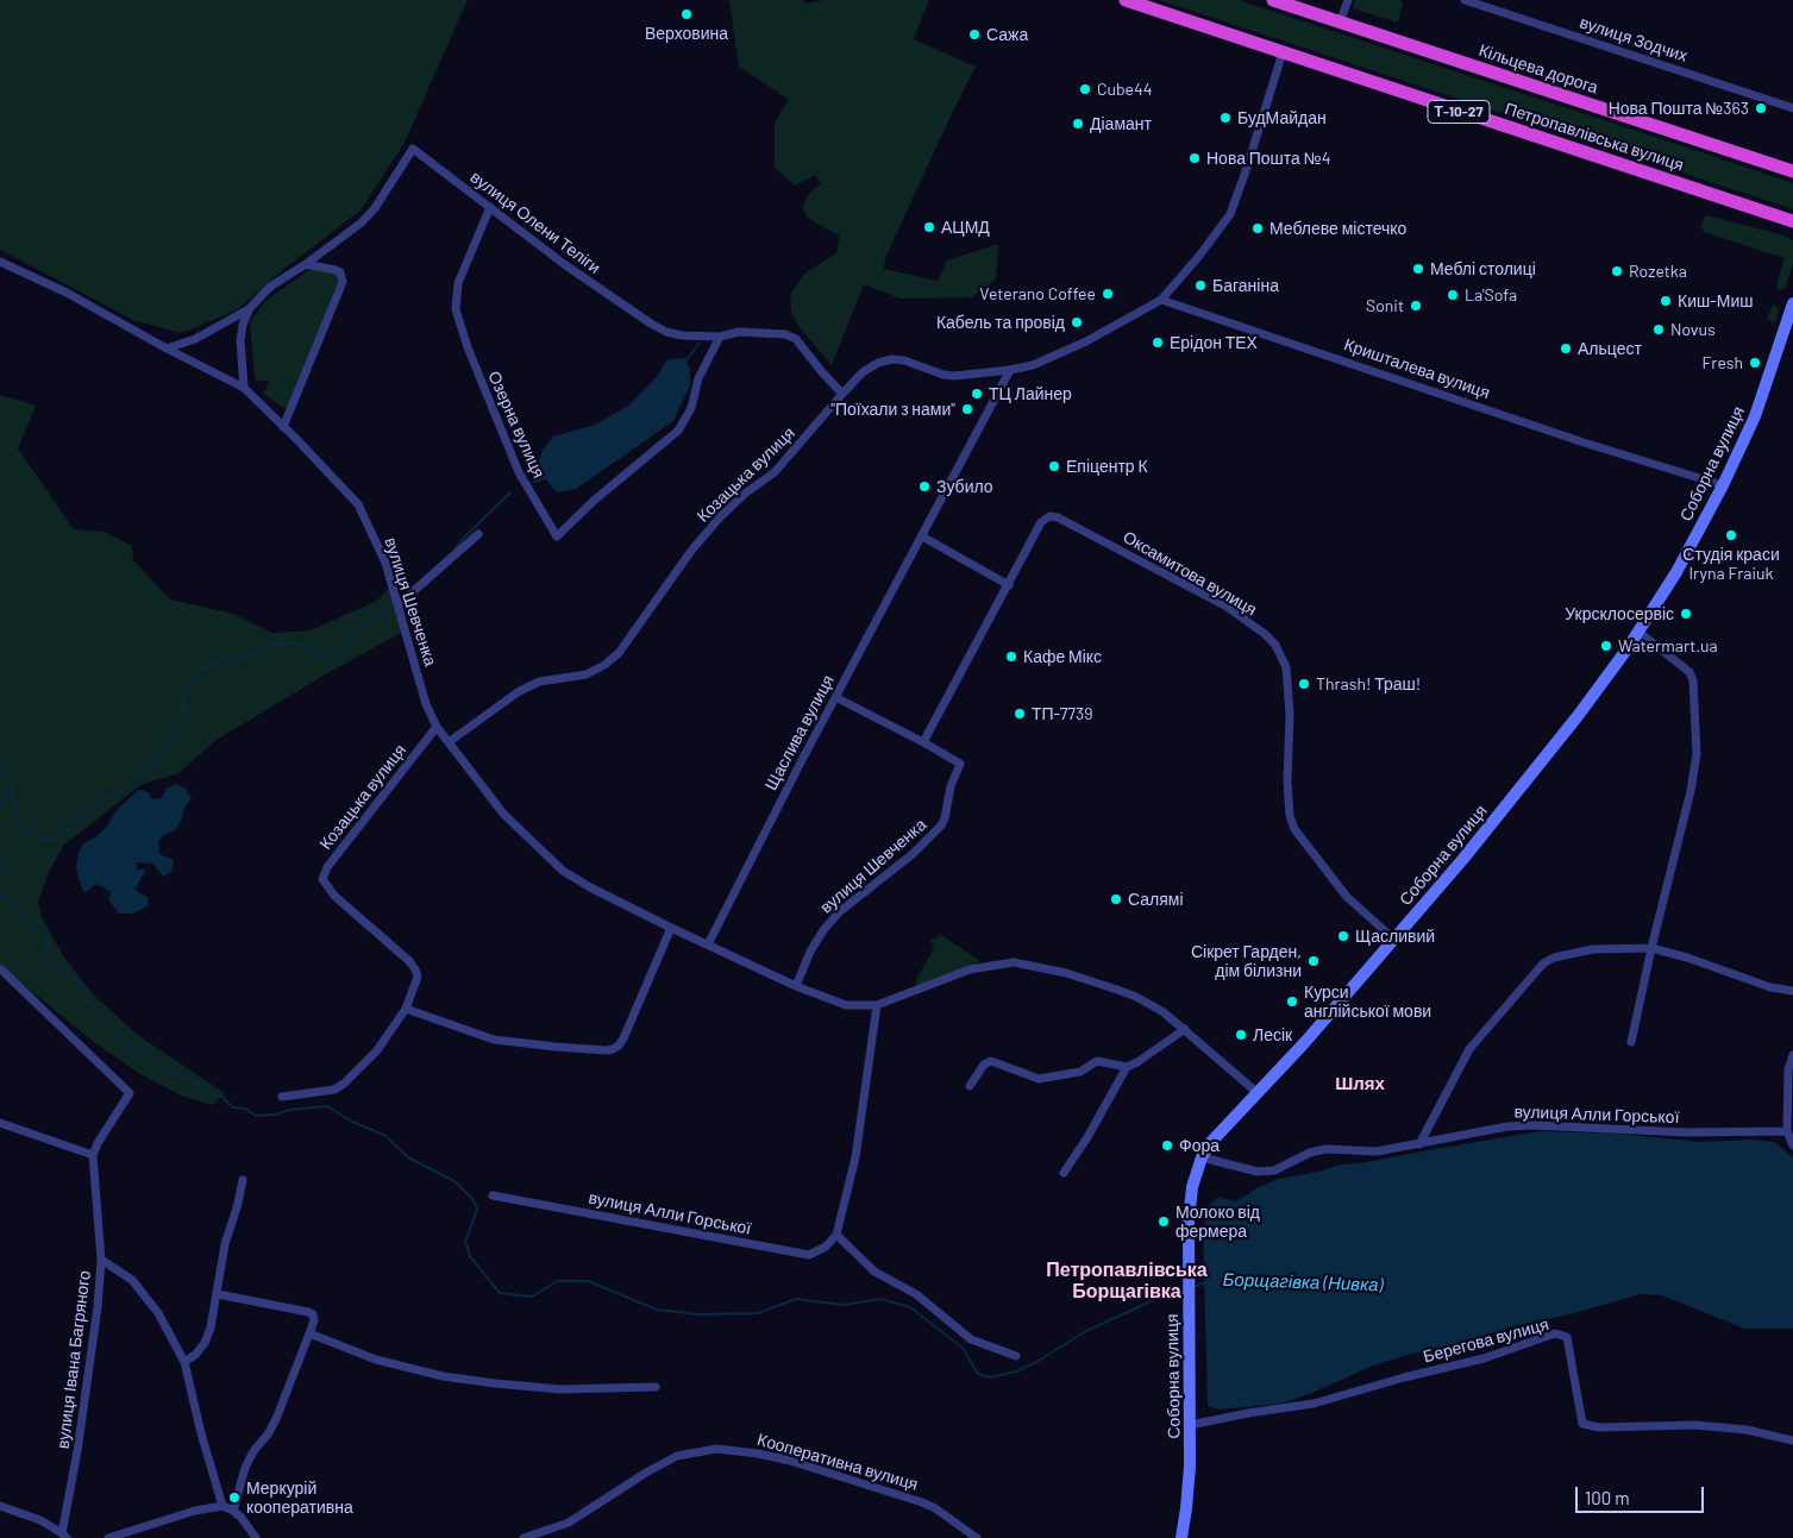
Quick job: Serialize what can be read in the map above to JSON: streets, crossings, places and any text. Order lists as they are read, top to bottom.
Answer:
{
  "streets": {
    "highway": ["Кільцева дорога", "Т-10-27", "Петропавлівська вулиця"],
    "main road": ["Соборна вулиця"],
    "street": [
      "вулиця Зодчих",
      "вулиця Олени Теліги",
      "Кришталева вулиця",
      "Озерна вулиця",
      "Козацька вулиця",
      "Оксамитова вулиця",
      "вулиця Шевченка",
      "Щаслива вулиця",
      "вулиця Алли Горської",
      "Берегова вулиця",
      "вулиця Івана Багряного",
      "Кооперативна вулиця"
    ]
  },
  "crossings": [
    ["вулиця Олени Теліги", "Озерна вулиця"],
    ["вулиця Олени Теліги", "Козацька вулиця"],
    ["Кришталева вулиця", "Соборна вулиця"],
    ["Кришталева вулиця", "Козацька вулиця"],
    ["Соборна вулиця", "Оксамитова вулиця"],
    ["Соборна вулиця", "вулиця Шевченка"],
    ["Соборна вулиця", "вулиця Алли Горської"],
    ["Соборна вулиця", "Берегова вулиця"],
    ["Козацька вулиця", "вулиця Шевченка"],
    ["Козацька вулиця", "Щаслива вулиця"],
    ["Оксамитова вулиця", "вулиця Шевченка"],
    ["вулиця Шевченка", "Щаслива вулиця"]
  ],
  "districts": ["Шлях", "Петропавлівська Борщагівка"],
  "water": ["Борщагівка (Нивка)"],
  "places": [
    "Верховина",
    "Сажа",
    "Cube44",
    "Нова Пошта №363",
    "БудМайдан",
    "Діамант",
    "Нова Пошта №4",
    "АЦМД",
    "Меблеве містечко",
    "Меблі столиці",
    "Rozetka",
    "Баганіна",
    "Veterano Coffee",
    "La'Sofa",
    "Киш-Миш",
    "Sonit",
    "Кабель та провід",
    "Novus",
    "Ерідон ТЕХ",
    "Альцест",
    "Fresh",
    "ТЦ Лайнер",
    "\"Поїхали з нами\"",
    "Епіцентр К",
    "Зубило",
    "Студія краси Iryna Fraiuk",
    "Укрсклосервіс",
    "Watermart.ua",
    "Кафе Мікс",
    "Thrash! Траш!",
    "ТП-7739",
    "Салямі",
    "Щасливий",
    "Сікрет Гарден, дім білизни",
    "Курси англійської мови",
    "Лесік",
    "Фора",
    "Молоко від фермера",
    "Меркурій кооперативна"
  ],
  "scale_bar": "100 m"
}
